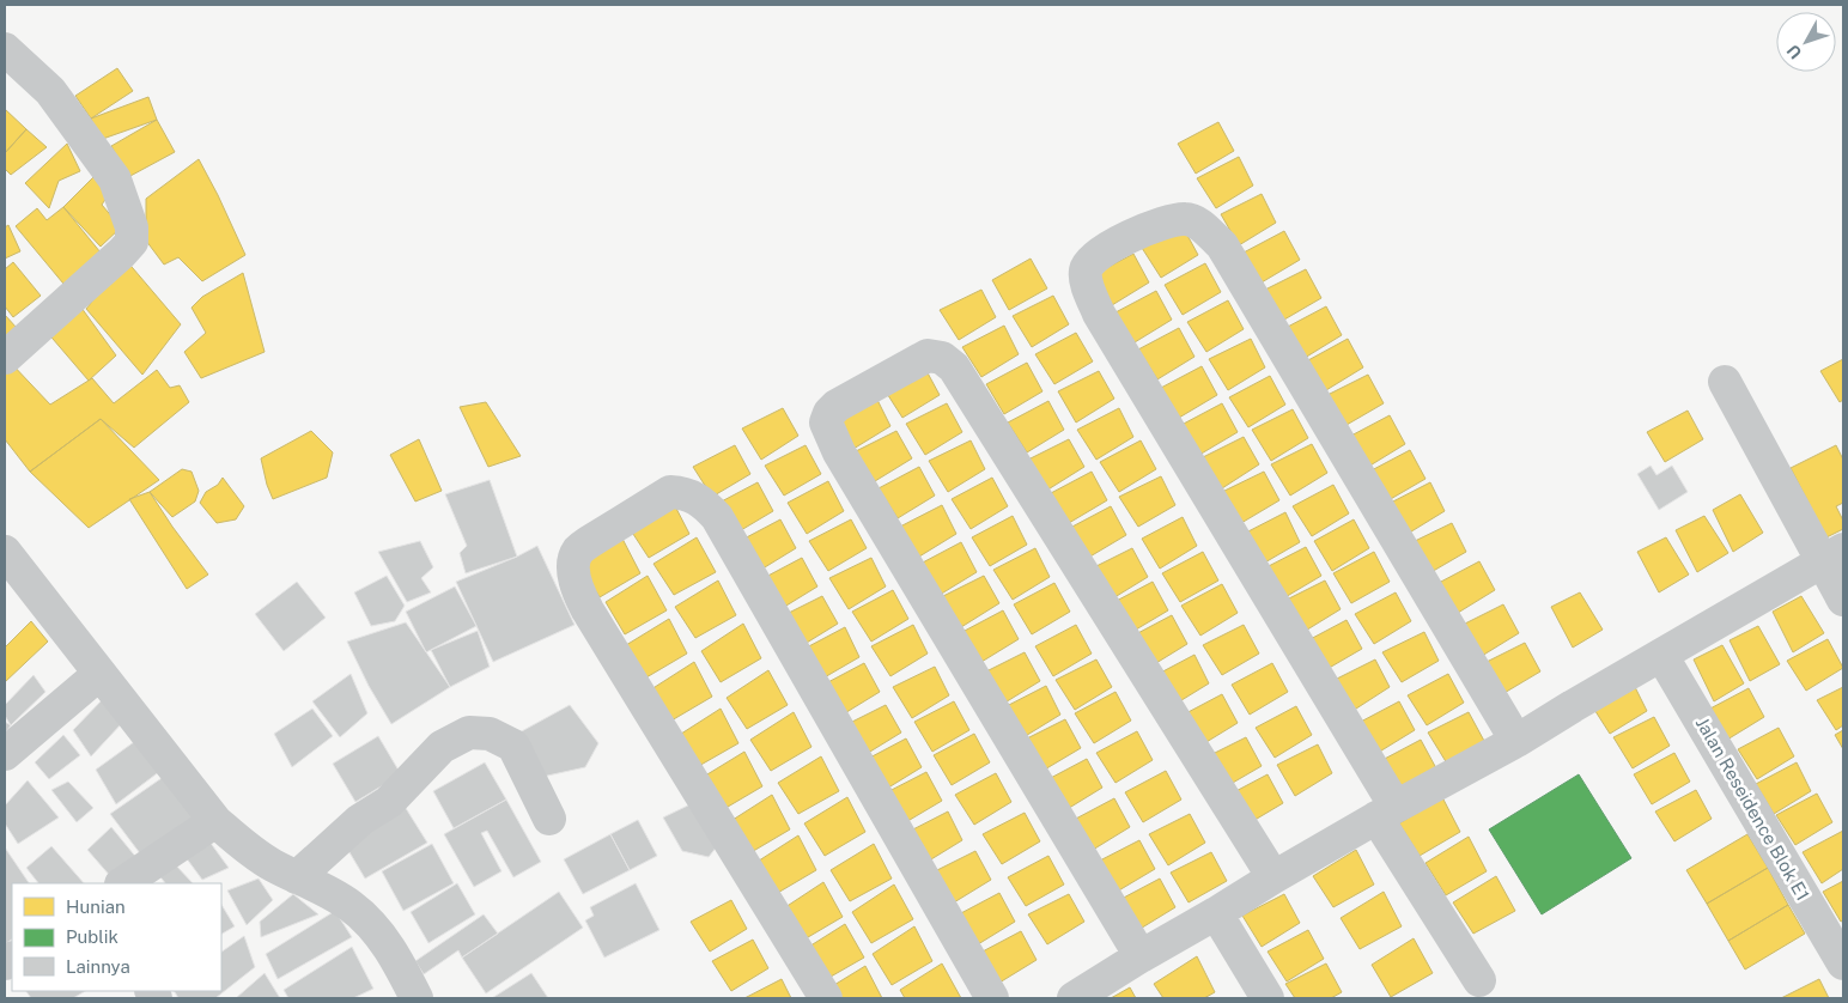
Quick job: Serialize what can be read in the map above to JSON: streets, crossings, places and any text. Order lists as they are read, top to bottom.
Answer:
{
  "streets": {
    "street": ["Jalan Reseidence Blok E1"]
  },
  "legend": ["Hunian", "Publik", "Lainnya"],
  "north": "bottom left"
}
